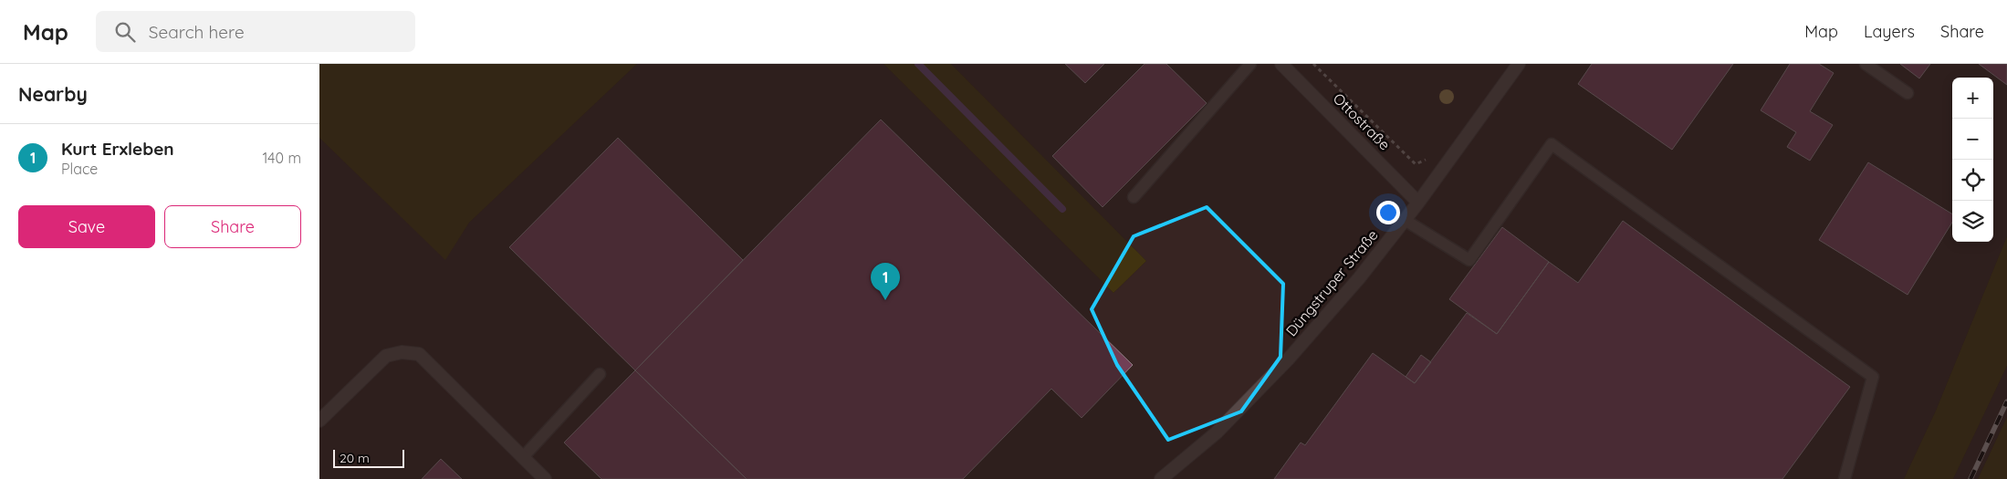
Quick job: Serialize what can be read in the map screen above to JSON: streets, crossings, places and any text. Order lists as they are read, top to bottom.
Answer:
{
  "streets": {
    "street": ["Ottostraße", "Düngstruper Straße"]
  },
  "crossings": [
    ["Ottostraße", "Düngstruper Straße"]
  ],
  "scale_bar": "20 m",
  "page": {
    "header": "Map",
    "search": "Search here",
    "nav": ["Map", "Layers", "Share"],
    "heading": "Nearby",
    "map_buttons": ["+", "−"],
    "list": [
      {
        "mark": "1",
        "name": "Kurt Erxleben",
        "note": "Place",
        "value": "140 m"
      }
    ],
    "buttons": ["Save", "Share"],
    "pins": "1",
    "scale": "20 m"
  }
}
